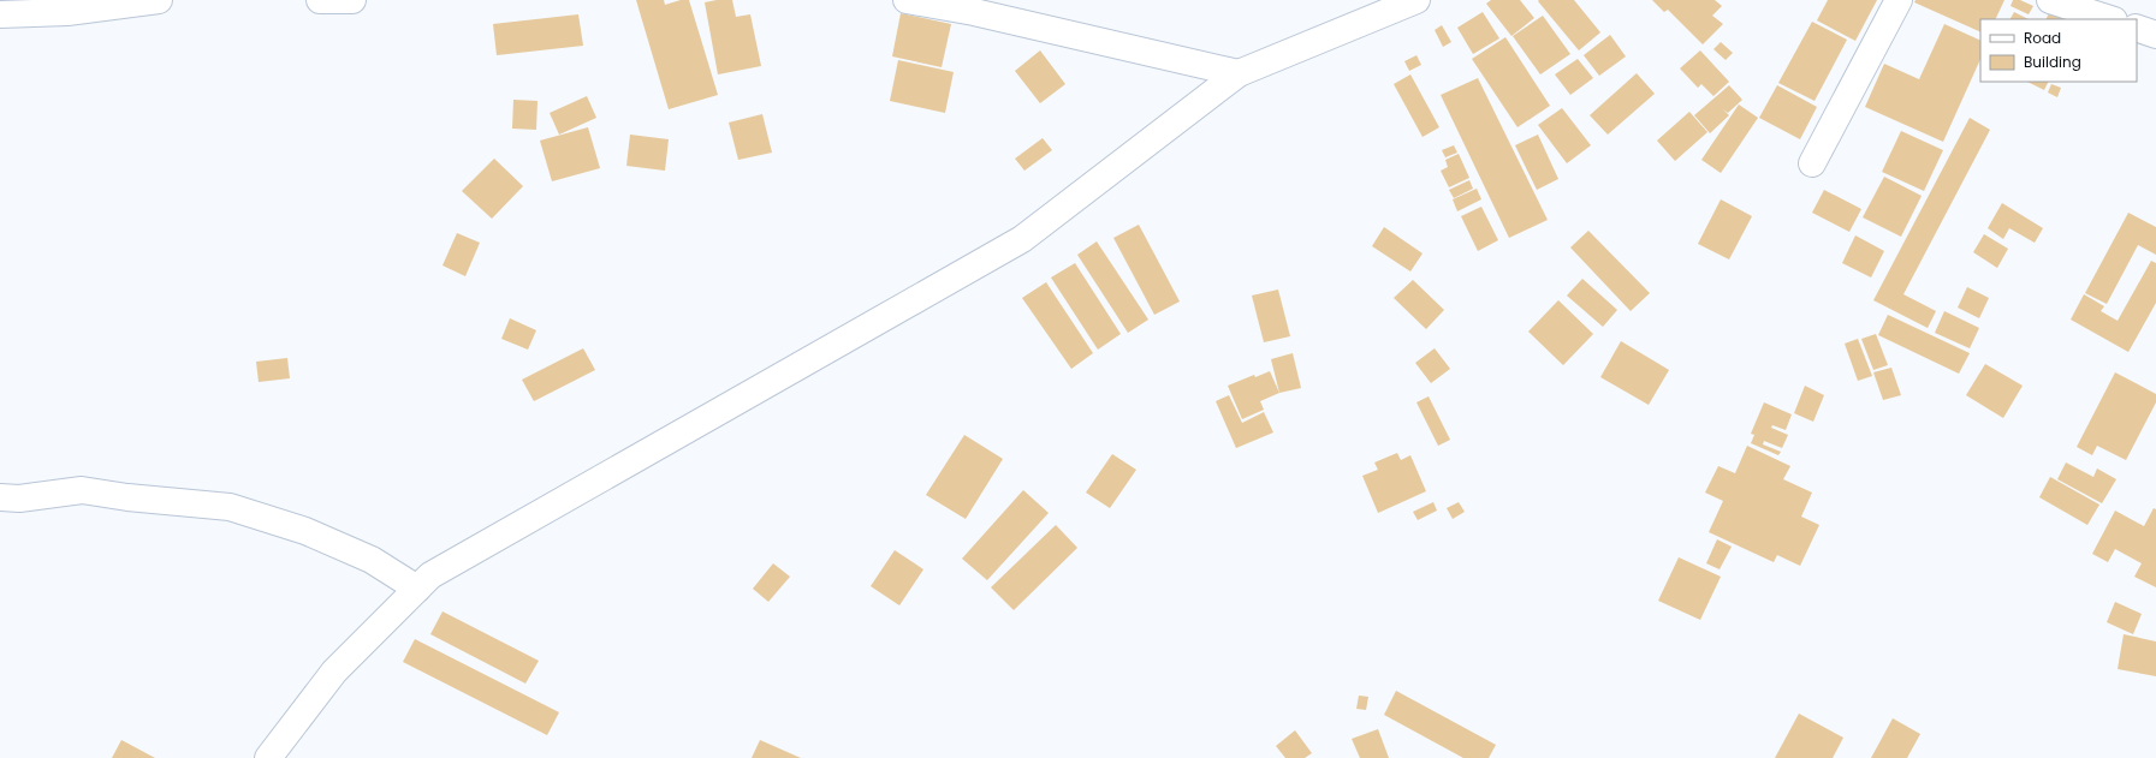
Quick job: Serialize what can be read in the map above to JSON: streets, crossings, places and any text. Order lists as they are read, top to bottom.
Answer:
{
  "legend": ["Road", "Building"]
}
